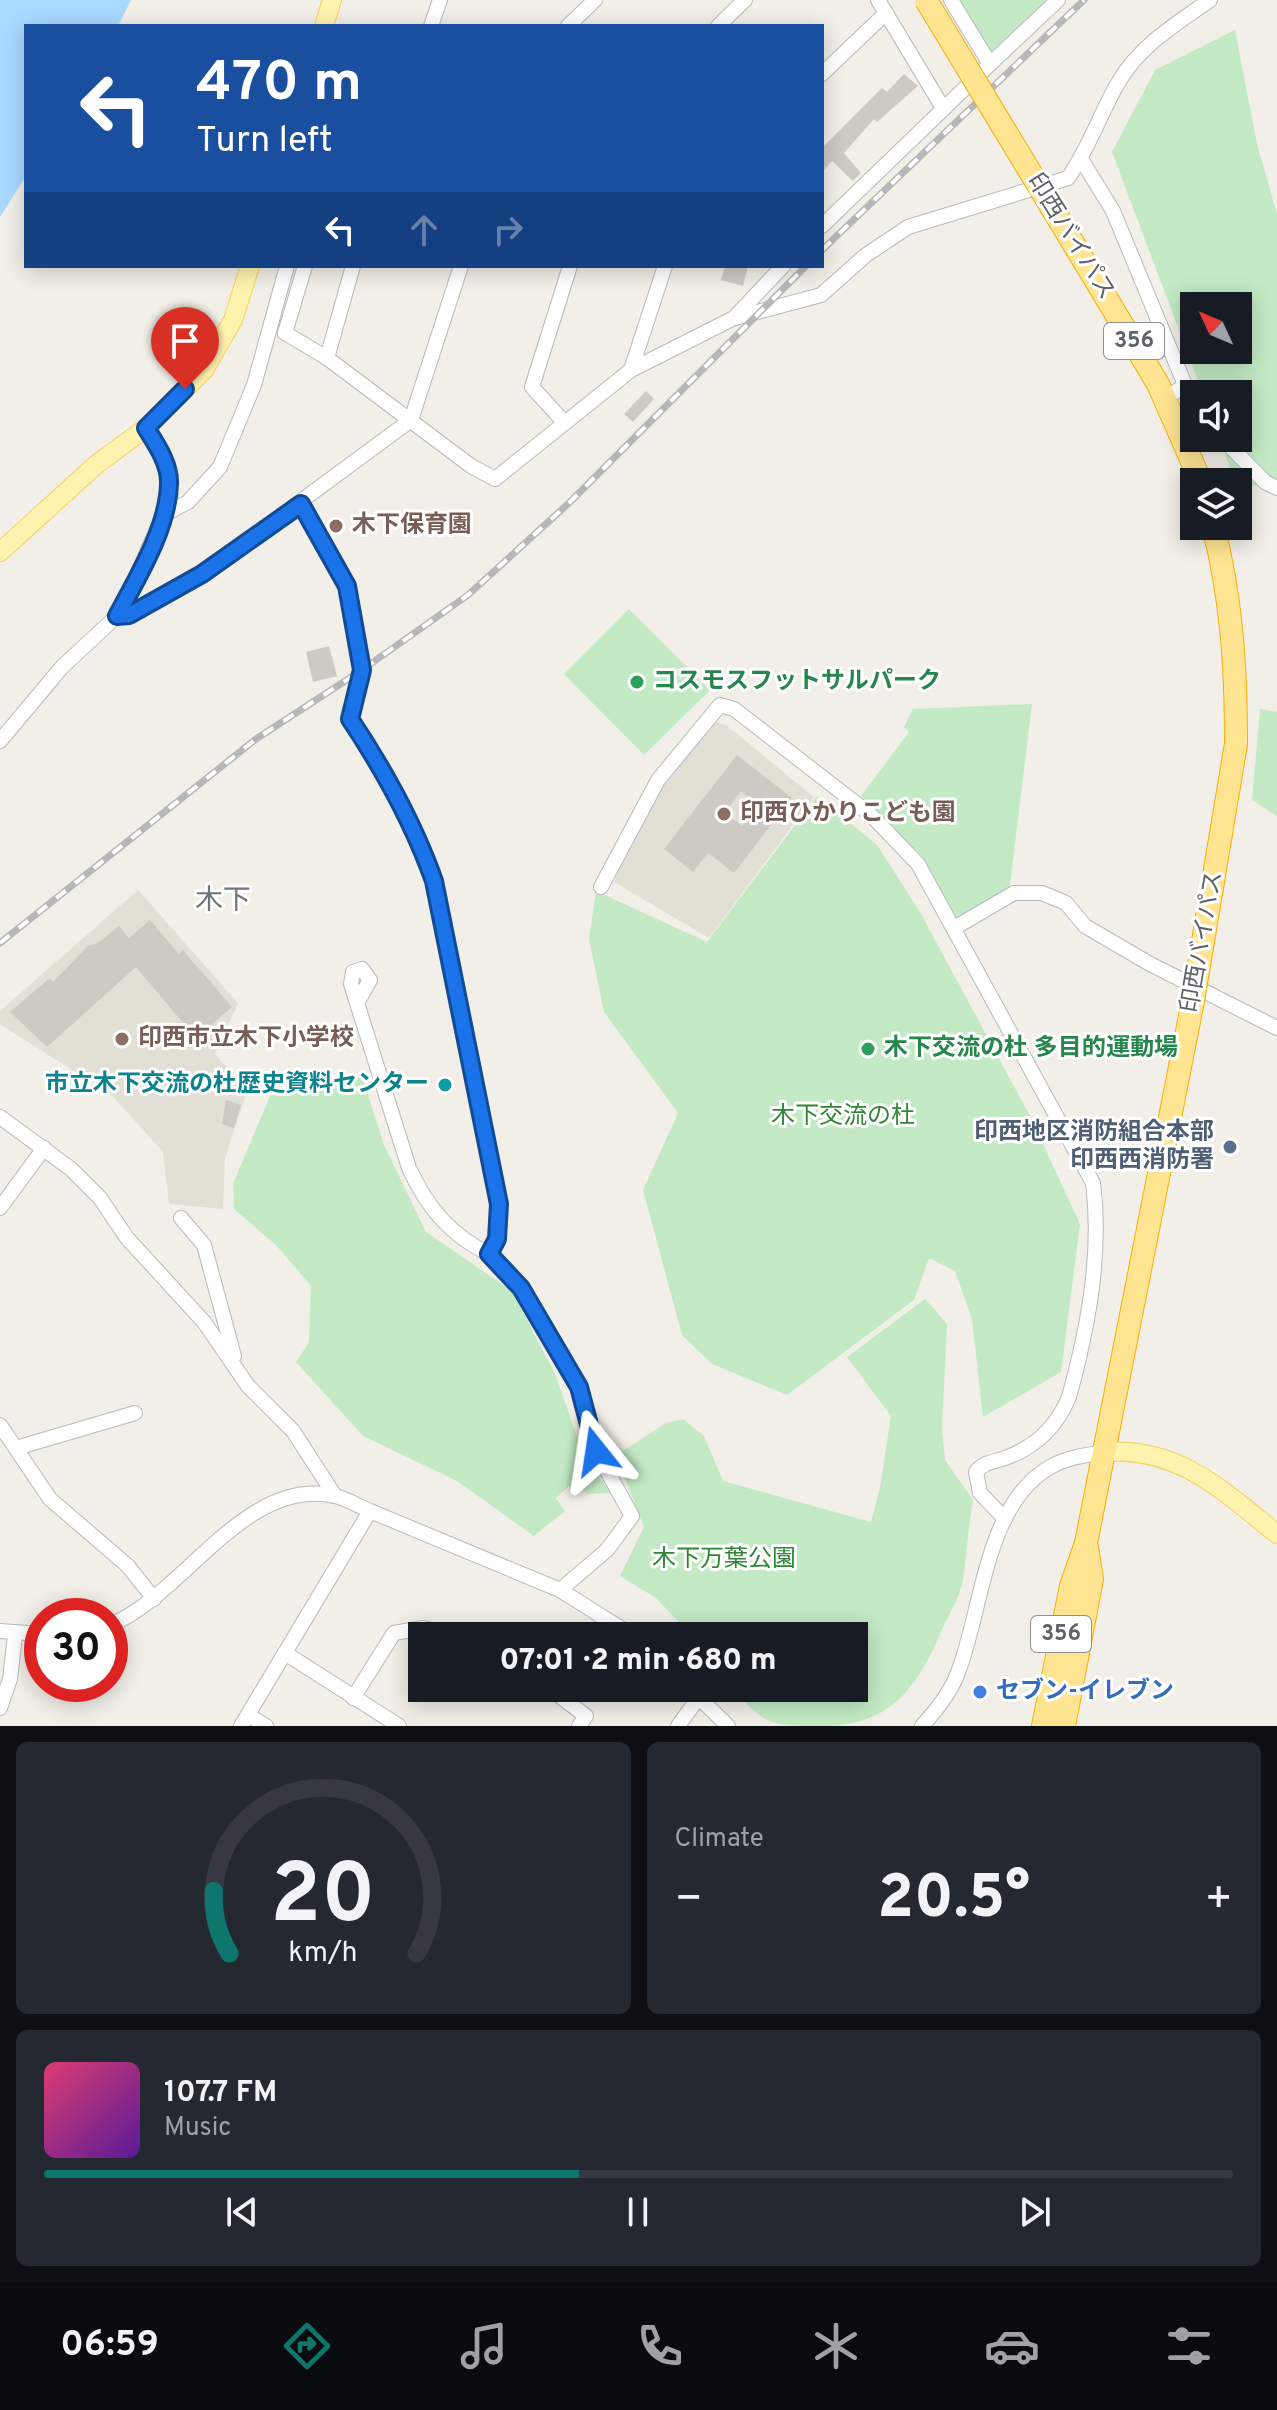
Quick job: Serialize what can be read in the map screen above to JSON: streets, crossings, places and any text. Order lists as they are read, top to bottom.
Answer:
{
  "streets": {
    "highway": ["印西バイパス", "356"]
  },
  "districts": ["木下"],
  "parks": ["木下交流の杜", "木下万葉公園"],
  "places": [
    "木下保育園",
    "コスモスフットサルパーク",
    "印西ひかりこども園",
    "印西市立木下小学校",
    "木下交流の杜 多目的運動場",
    "市立木下交流の杜歴史資料センター",
    "印西地区消防組合本部 印西西消防署",
    "セブン-イレブン"
  ],
  "north": "top left",
  "page": {
    "turn": ["470 m", "Turn left"],
    "limit": "30",
    "trip": "07:01 · 2 min · 680 m",
    "tile": "Climate",
    "heat": ["−", "20.5°", "+"],
    "song": ["107.7 FM", "Music"],
    "tabs": "06:59",
    "gauge": ["20", "km/h"]
  }
}
